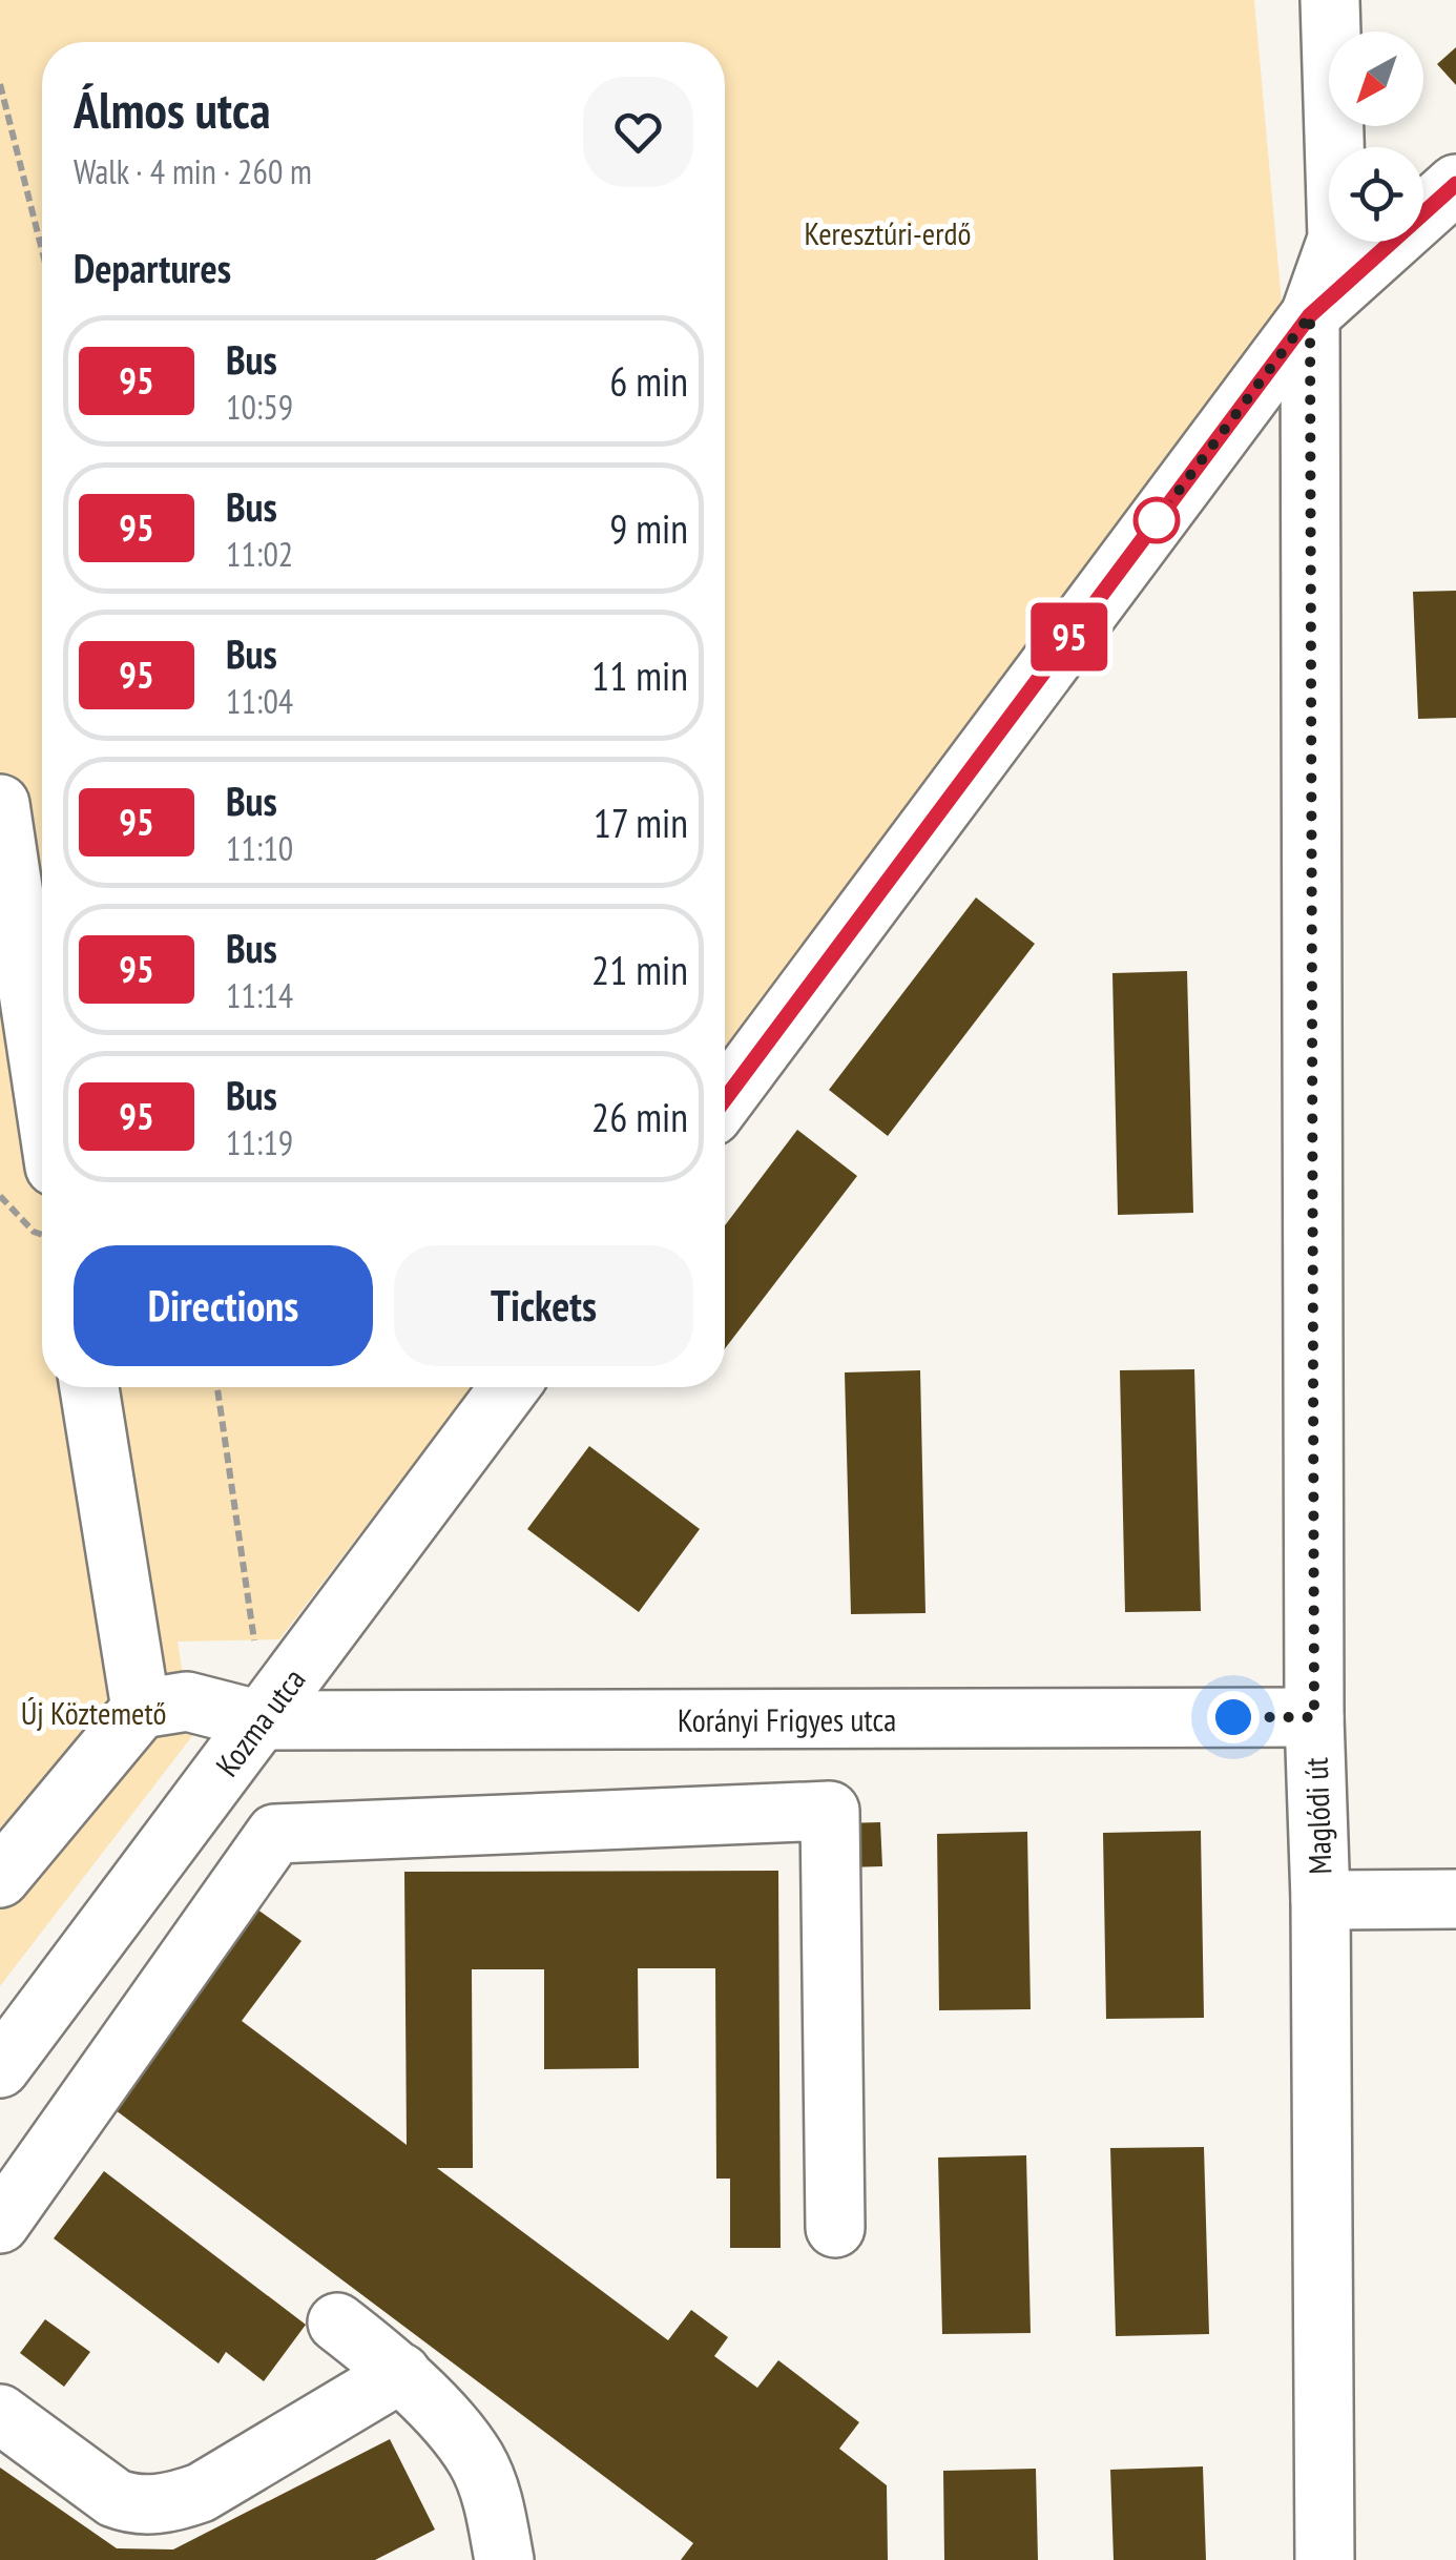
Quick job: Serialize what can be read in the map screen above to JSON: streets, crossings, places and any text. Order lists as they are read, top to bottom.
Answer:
{
  "streets": {
    "street": ["Korányi Frigyes utca", "Kozma utca", "Maglódi út"]
  },
  "crossings": [
    ["Korányi Frigyes utca", "Kozma utca"],
    ["Korányi Frigyes utca", "Maglódi út"]
  ],
  "parks": ["Keresztúri-erdő", "Új Köztemető"],
  "lines": ["bus line 95"],
  "north": "bottom left",
  "page": {
    "on_map": "95",
    "heading": [
      ["Álmos utca", "Walk · 4 min · 260 m"],
      "Departures"
    ],
    "list": [
      {
        "mark": "95",
        "name": "Bus",
        "note": "10:59",
        "value": "6 min"
      },
      {
        "mark": "95",
        "name": "Bus",
        "note": "11:02",
        "value": "9 min"
      },
      {
        "mark": "95",
        "name": "Bus",
        "note": "11:04",
        "value": "11 min"
      },
      {
        "mark": "95",
        "name": "Bus",
        "note": "11:10",
        "value": "17 min"
      },
      {
        "mark": "95",
        "name": "Bus",
        "note": "11:14",
        "value": "21 min"
      },
      {
        "mark": "95",
        "name": "Bus",
        "note": "11:19",
        "value": "26 min"
      }
    ],
    "buttons": ["Directions", "Tickets"]
  }
}
